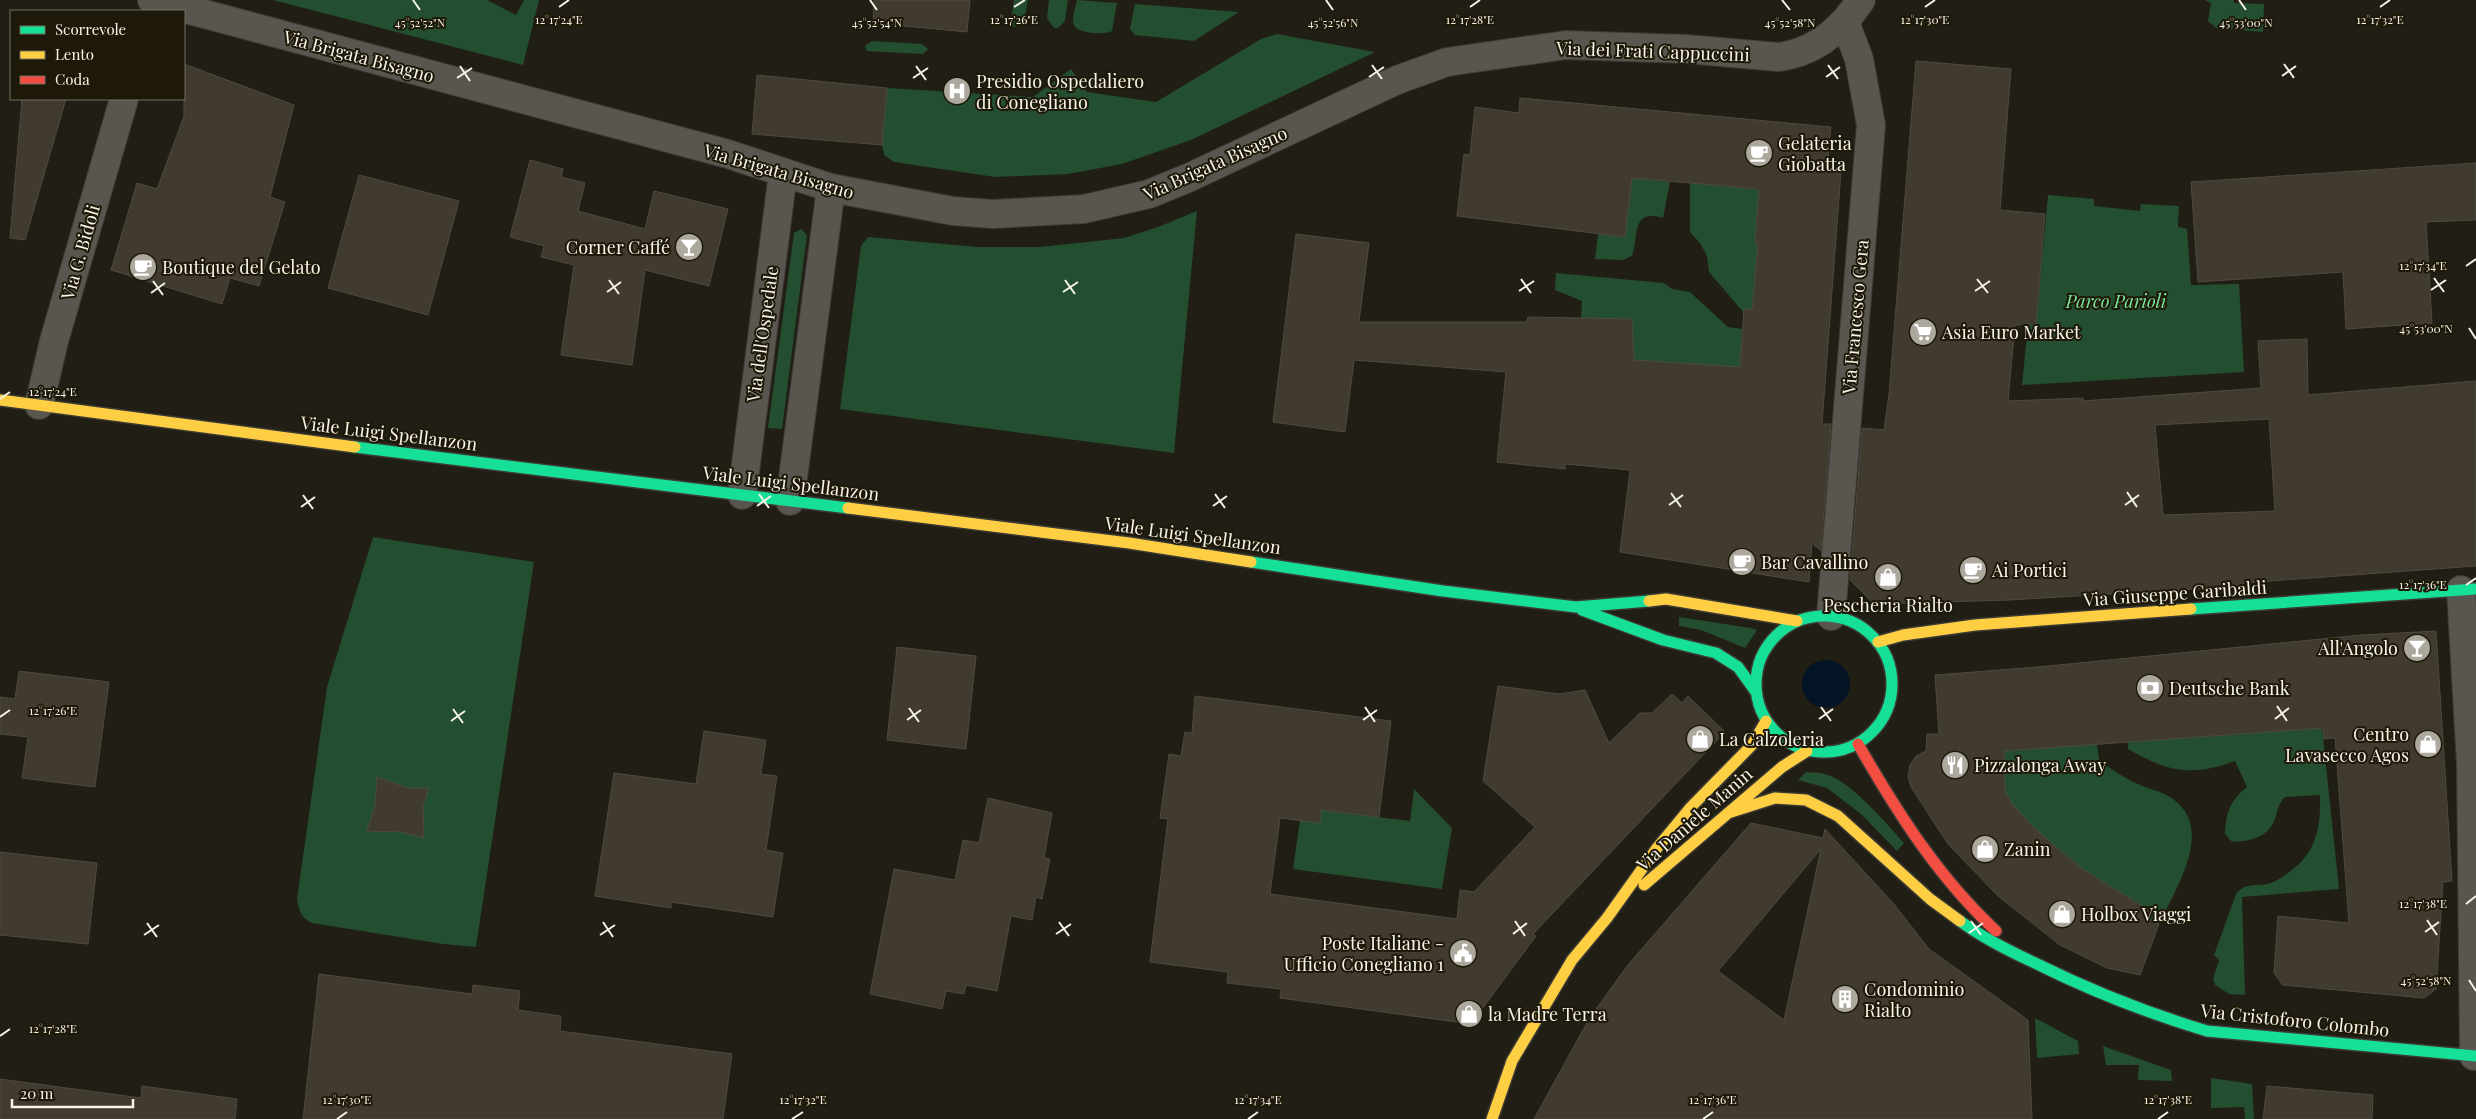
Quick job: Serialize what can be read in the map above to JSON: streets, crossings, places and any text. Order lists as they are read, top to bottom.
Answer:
{
  "streets": {
    "street": [
      "Via dei Frati Cappuccini",
      "Via Brigata Bisagno",
      "Via G. Bidoli",
      "Via Francesco Gera",
      "Via dell'Ospedale",
      "Viale Luigi Spellanzon",
      "Via Giuseppe Garibaldi",
      "Via Daniele Manin",
      "Via Cristoforo Colombo"
    ]
  },
  "crossings": [
    ["Via dei Frati Cappuccini", "Via Brigata Bisagno"],
    ["Via dei Frati Cappuccini", "Via Francesco Gera"],
    ["Via Brigata Bisagno", "Via dell'Ospedale"],
    ["Via G. Bidoli", "Viale Luigi Spellanzon"],
    ["Via Francesco Gera", "Viale Luigi Spellanzon"],
    ["Via Francesco Gera", "Via Giuseppe Garibaldi"],
    ["Via Francesco Gera", "Via Daniele Manin"],
    ["Via Francesco Gera", "Via Cristoforo Colombo"],
    ["Via dell'Ospedale", "Viale Luigi Spellanzon"],
    ["Viale Luigi Spellanzon", "Via Giuseppe Garibaldi"],
    ["Viale Luigi Spellanzon", "Via Daniele Manin"],
    ["Viale Luigi Spellanzon", "Via Cristoforo Colombo"],
    ["Via Giuseppe Garibaldi", "Via Daniele Manin"],
    ["Via Giuseppe Garibaldi", "Via Cristoforo Colombo"],
    ["Via Daniele Manin", "Via Cristoforo Colombo"]
  ],
  "parks": ["Parco Parioli"],
  "places": {
    "hospital": ["Presidio Ospedaliero di Conegliano"],
    "cafe": [
      "Gelateria Giobatta",
      "Boutique del Gelato",
      "Bar Cavallino",
      "Ai Portici"
    ],
    "bar": ["Corner Caffé", "All'Angolo"],
    "supermarket": ["Asia Euro Market"],
    "shop": [
      "Pescheria Rialto",
      "La Calzoleria",
      "Centro Lavasecco Agos",
      "Zanin",
      "Holbox Viaggi",
      "la Madre Terra"
    ],
    "bank": ["Deutsche Bank"],
    "restaurant": ["Pizzalonga Away"],
    "public building": ["Poste Italiane - Ufficio Conegliano 1"],
    "building": ["Condominio Rialto"]
  },
  "legend": ["Scorrevole", "Lento", "Coda"],
  "scale_bar": "20 m",
  "coordinates": [
    "12°17'24\"E",
    "12°17'26\"E",
    "12°17'28\"E",
    "12°17'30\"E",
    "12°17'32\"E",
    "45°52'52\"N",
    "45°52'54\"N",
    "45°52'56\"N",
    "45°52'58\"N",
    "45°53'00\"N",
    "12°17'34\"E",
    "12°17'36\"E",
    "12°17'38\"E"
  ]
}
